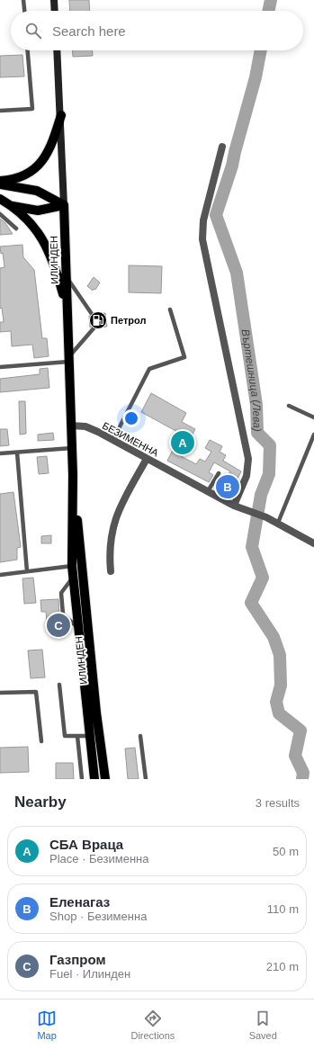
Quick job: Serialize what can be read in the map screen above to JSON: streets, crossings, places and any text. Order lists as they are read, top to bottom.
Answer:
{
  "streets": {
    "main road": ["ИЛИНДЕН"],
    "street": ["БЕЗИМЕННА"]
  },
  "crossings": [
    ["ИЛИНДЕН", "БЕЗИМЕННА"]
  ],
  "water": ["Въртешница (Лева)"],
  "places": {
    "fuel station": ["Петрол"]
  },
  "page": {
    "search": "Search here",
    "pins": ["A", "B", "C"],
    "heading": ["Nearby", "3 results"],
    "list": [
      {
        "mark": "A",
        "name": "СБА Враца",
        "note": "Place · Безименна",
        "value": "50 m"
      },
      {
        "mark": "B",
        "name": "Еленагаз",
        "note": "Shop · Безименна",
        "value": "110 m"
      },
      {
        "mark": "C",
        "name": "Газпром",
        "note": "Fuel · Илинден",
        "value": "210 m"
      }
    ],
    "nav": ["Map", "Directions", "Saved"]
  }
}
